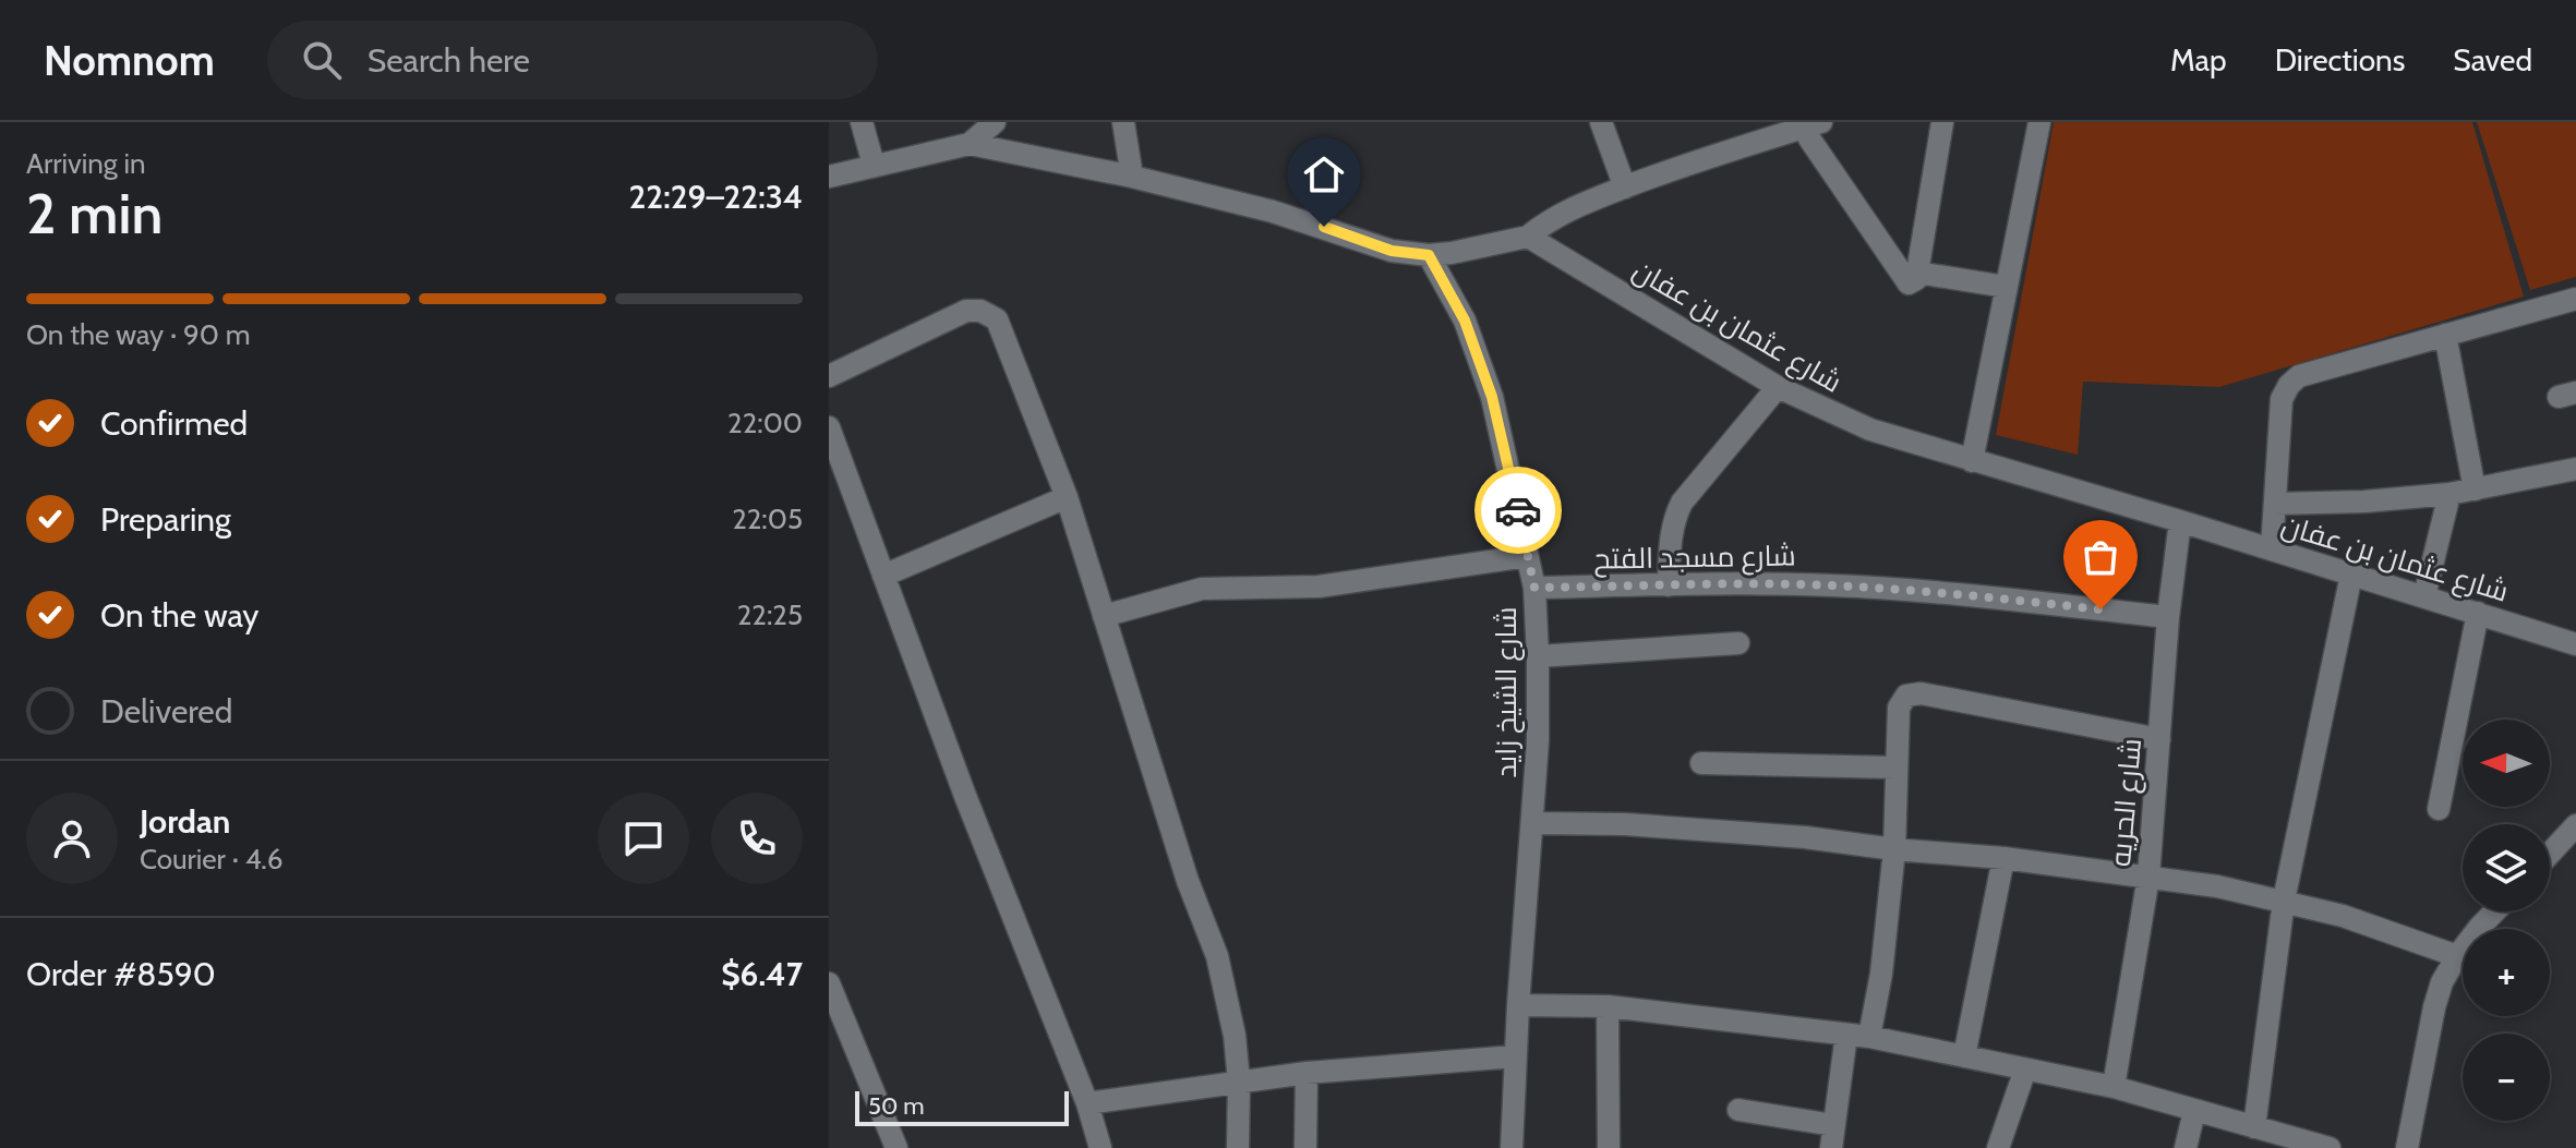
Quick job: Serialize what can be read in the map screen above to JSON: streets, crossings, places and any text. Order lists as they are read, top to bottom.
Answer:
{
  "streets": {
    "street": [
      "شارع عثمان بن عفان",
      "شارع مسجد الفتح",
      "شارع الشيخ زايد",
      "شارع الحريه"
    ]
  },
  "crossings": [
    ["شارع عثمان بن عفان", "شارع الحريه"],
    ["شارع مسجد الفتح", "شارع الشيخ زايد"],
    ["شارع مسجد الفتح", "شارع الحريه"]
  ],
  "scale_bar": "50 m",
  "north": "left",
  "page": {
    "header": "Nomnom",
    "search": "Search here",
    "nav": ["Map", "Directions", "Saved"],
    "heading": ["2 min", "Arriving in", "22:29–22:34"],
    "panel": [
      "Jordan",
      "Courier · 4.6",
      "Order #8590",
      "$6.47"
    ],
    "bar": "On the way · 90 m",
    "list": [
      ["Confirmed", "22:00"],
      ["Preparing", "22:05"],
      ["On the way", "22:25"],
      "Delivered"
    ],
    "map_buttons": ["+", "−"],
    "scale": "50 m"
  }
}
